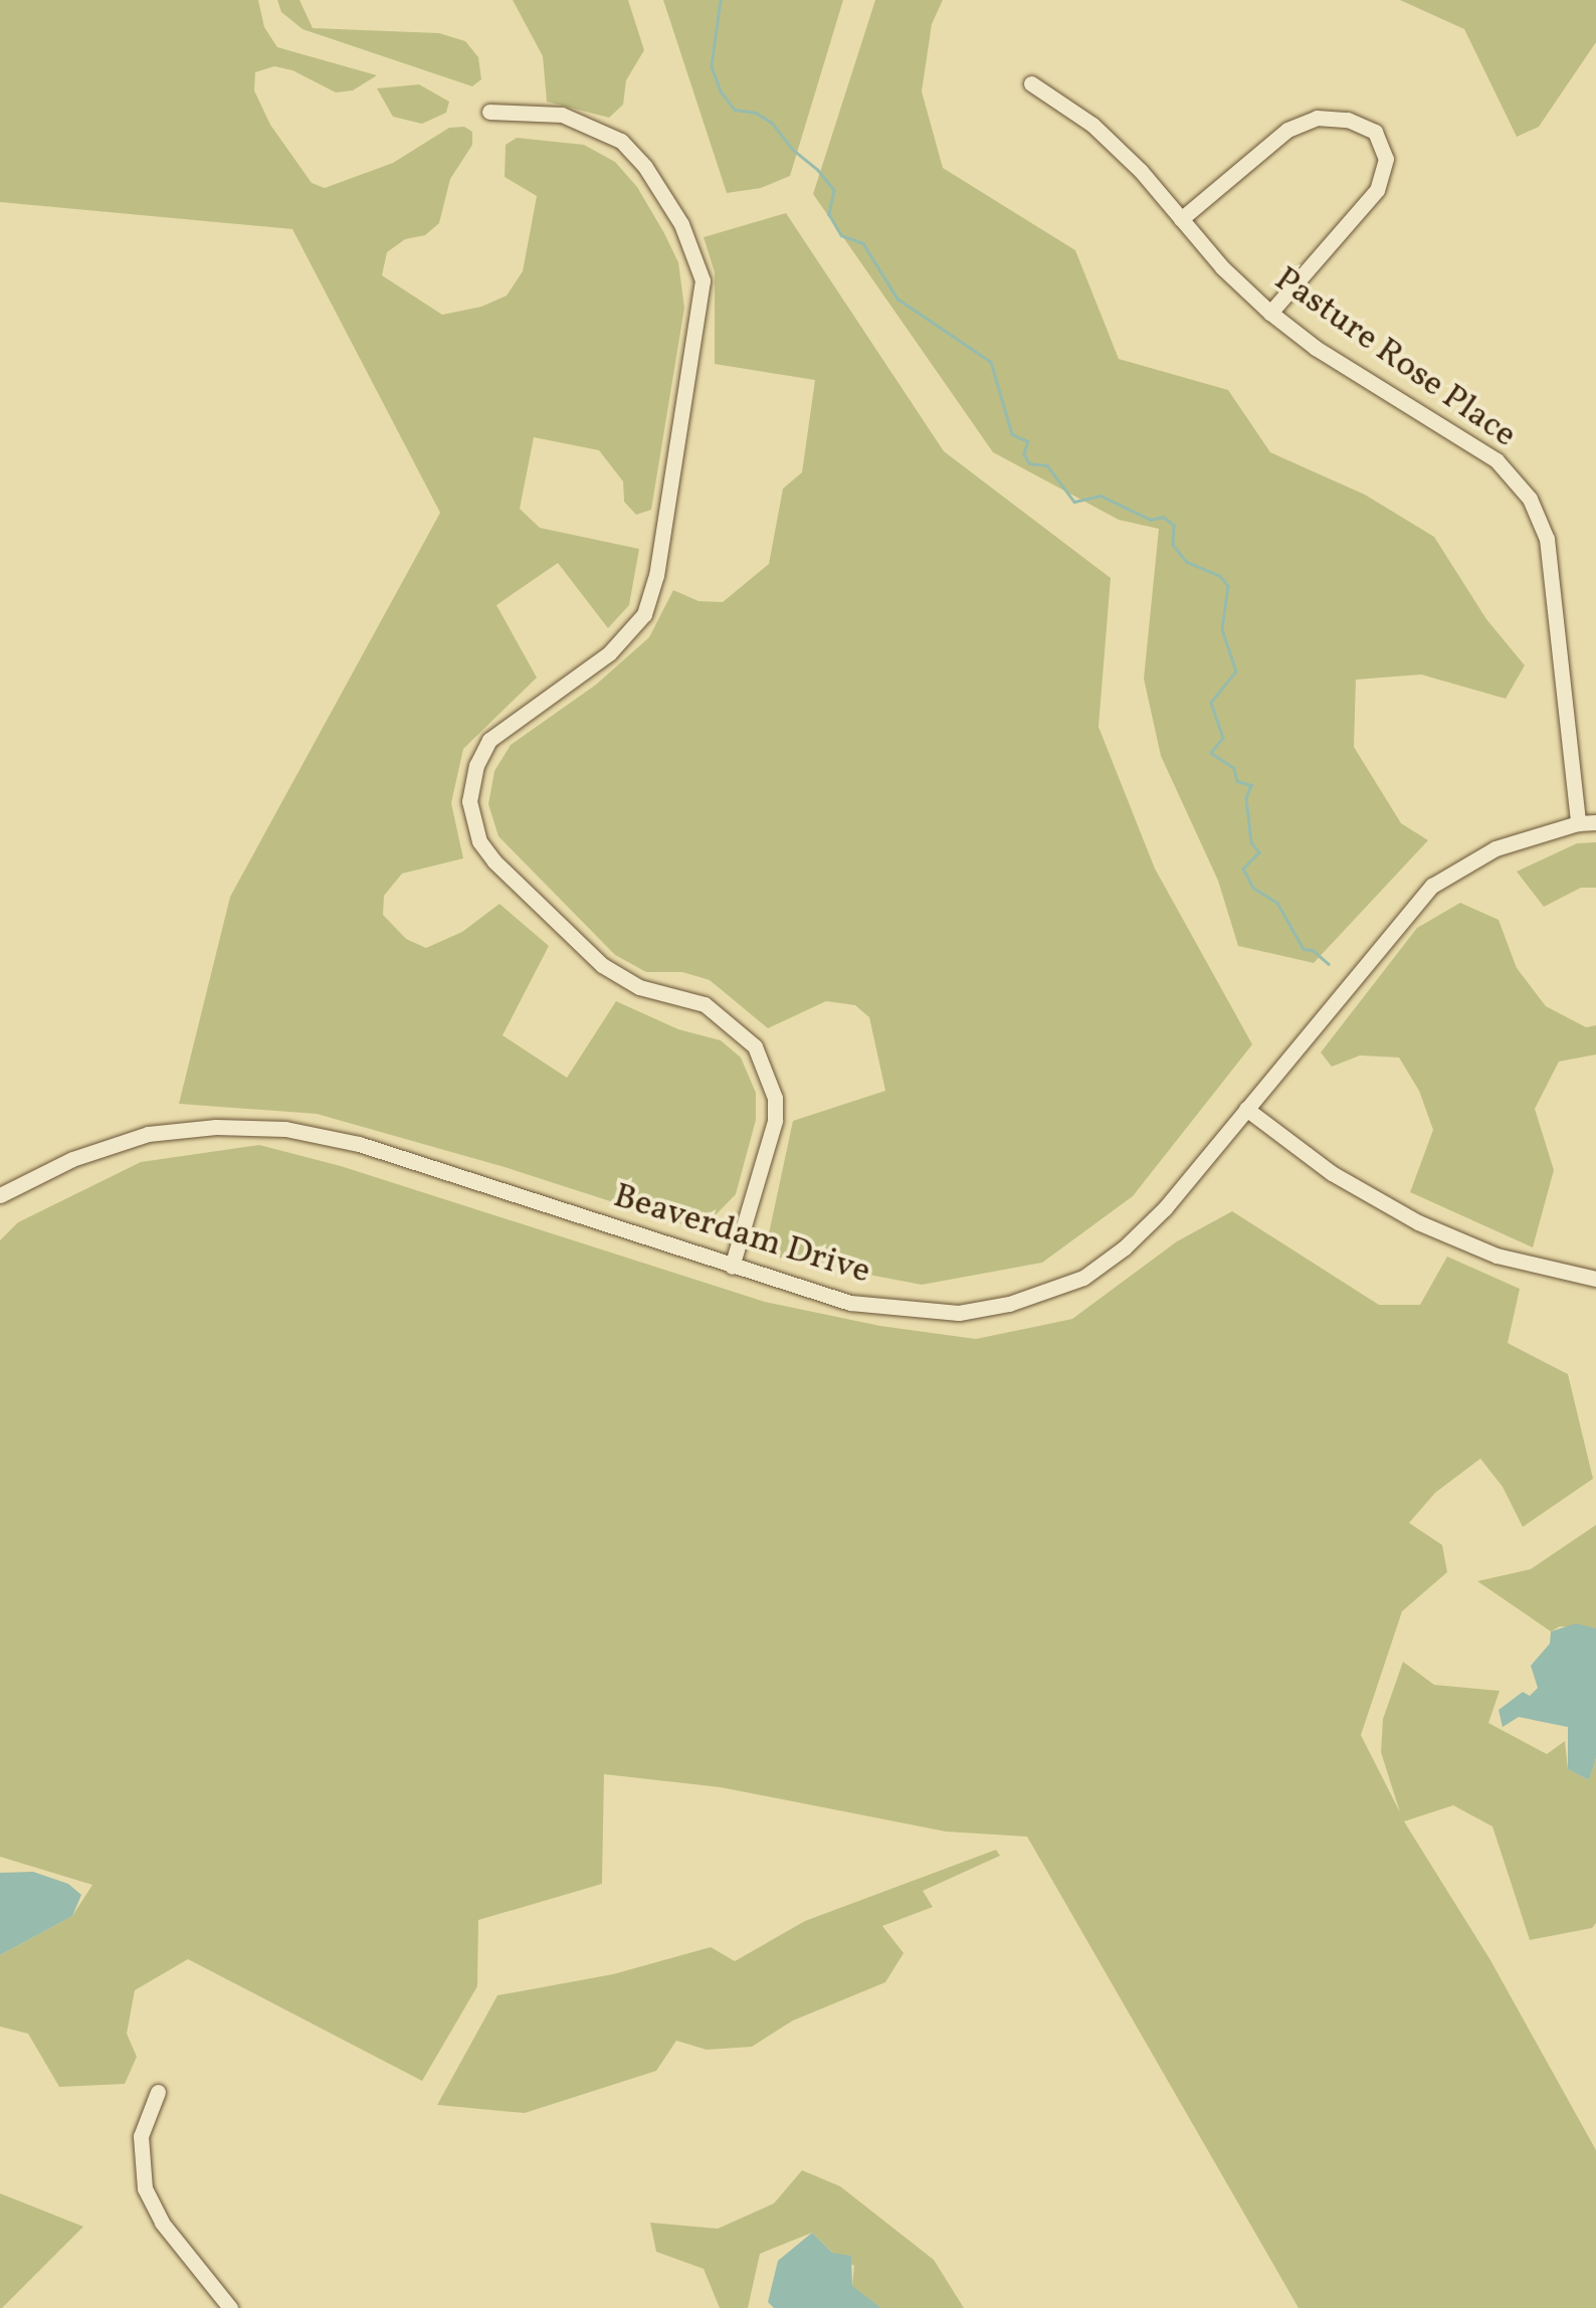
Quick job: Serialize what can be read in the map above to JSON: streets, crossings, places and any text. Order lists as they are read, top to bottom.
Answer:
{
  "streets": {
    "street": ["Pasture Rose Place", "Beaverdam Drive"]
  },
  "crossings": [
    ["Pasture Rose Place", "Beaverdam Drive"]
  ]
}
